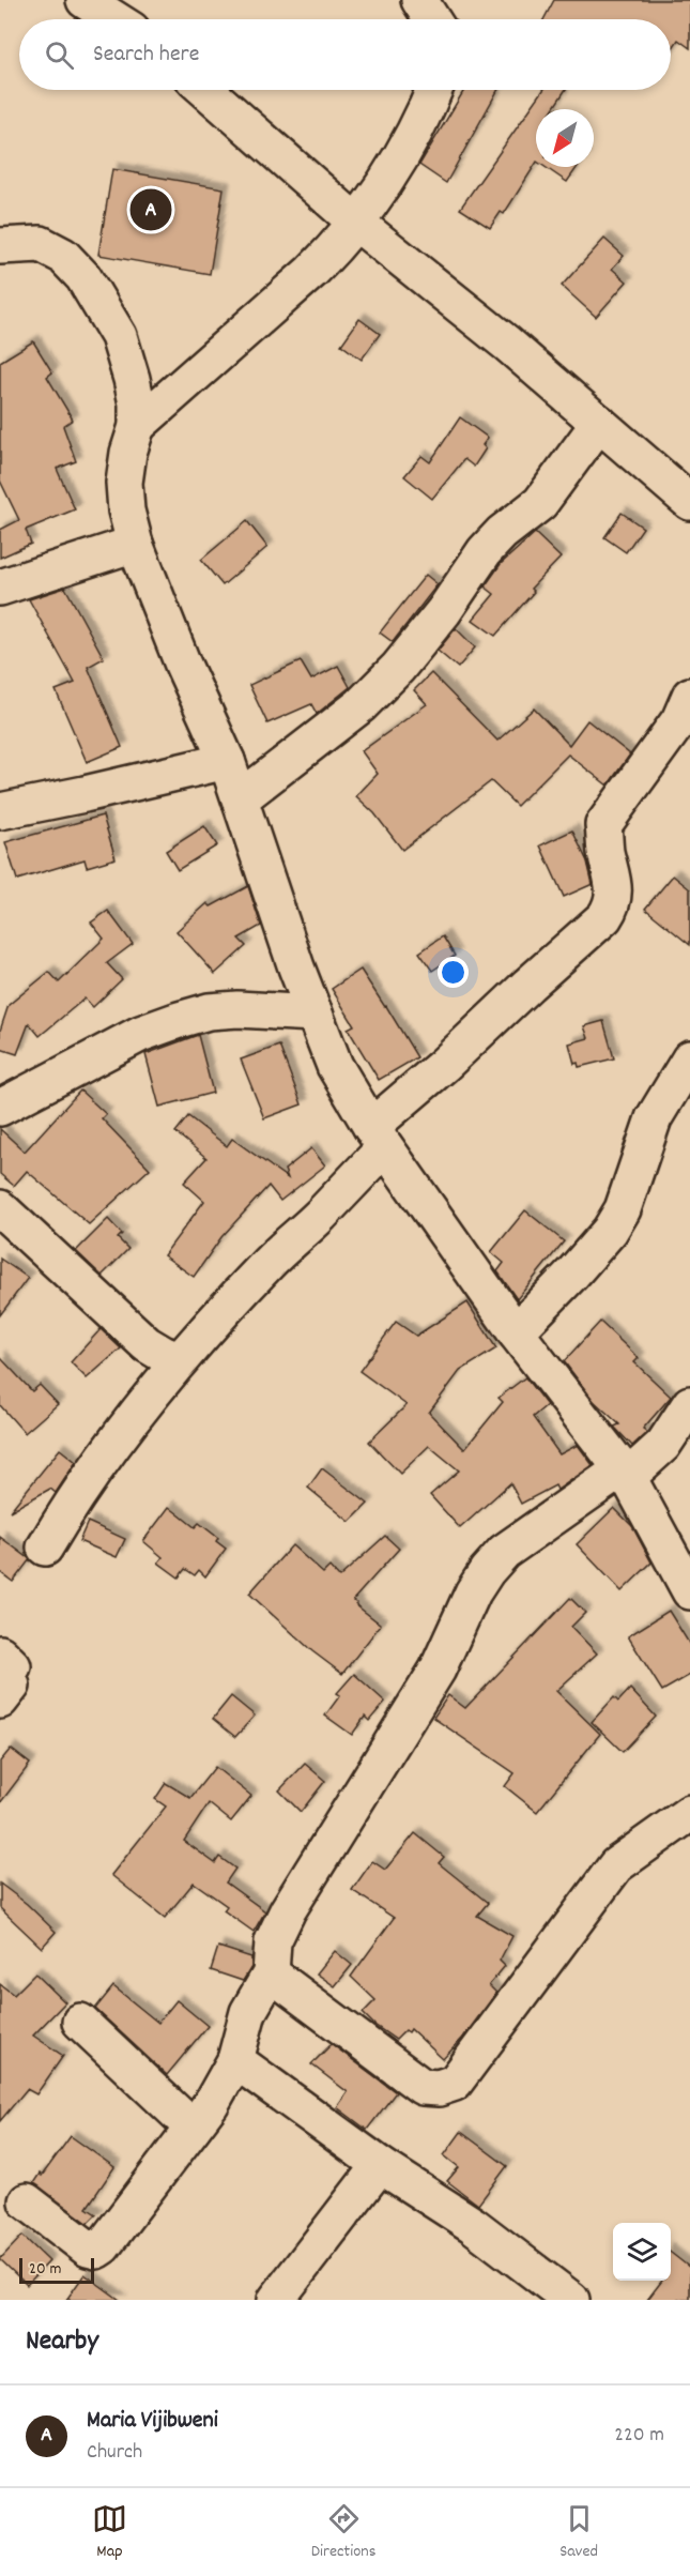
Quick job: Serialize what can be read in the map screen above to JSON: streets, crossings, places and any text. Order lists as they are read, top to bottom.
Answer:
{
  "scale_bar": "20 m",
  "north": "bottom left",
  "page": {
    "search": "Search here",
    "pins": "A",
    "scale": "20 m",
    "heading": "Nearby",
    "list": [
      {
        "mark": "A",
        "name": "Maria Vijibweni",
        "note": "Church",
        "value": "220 m"
      }
    ],
    "nav": ["Map", "Directions", "Saved"]
  }
}
